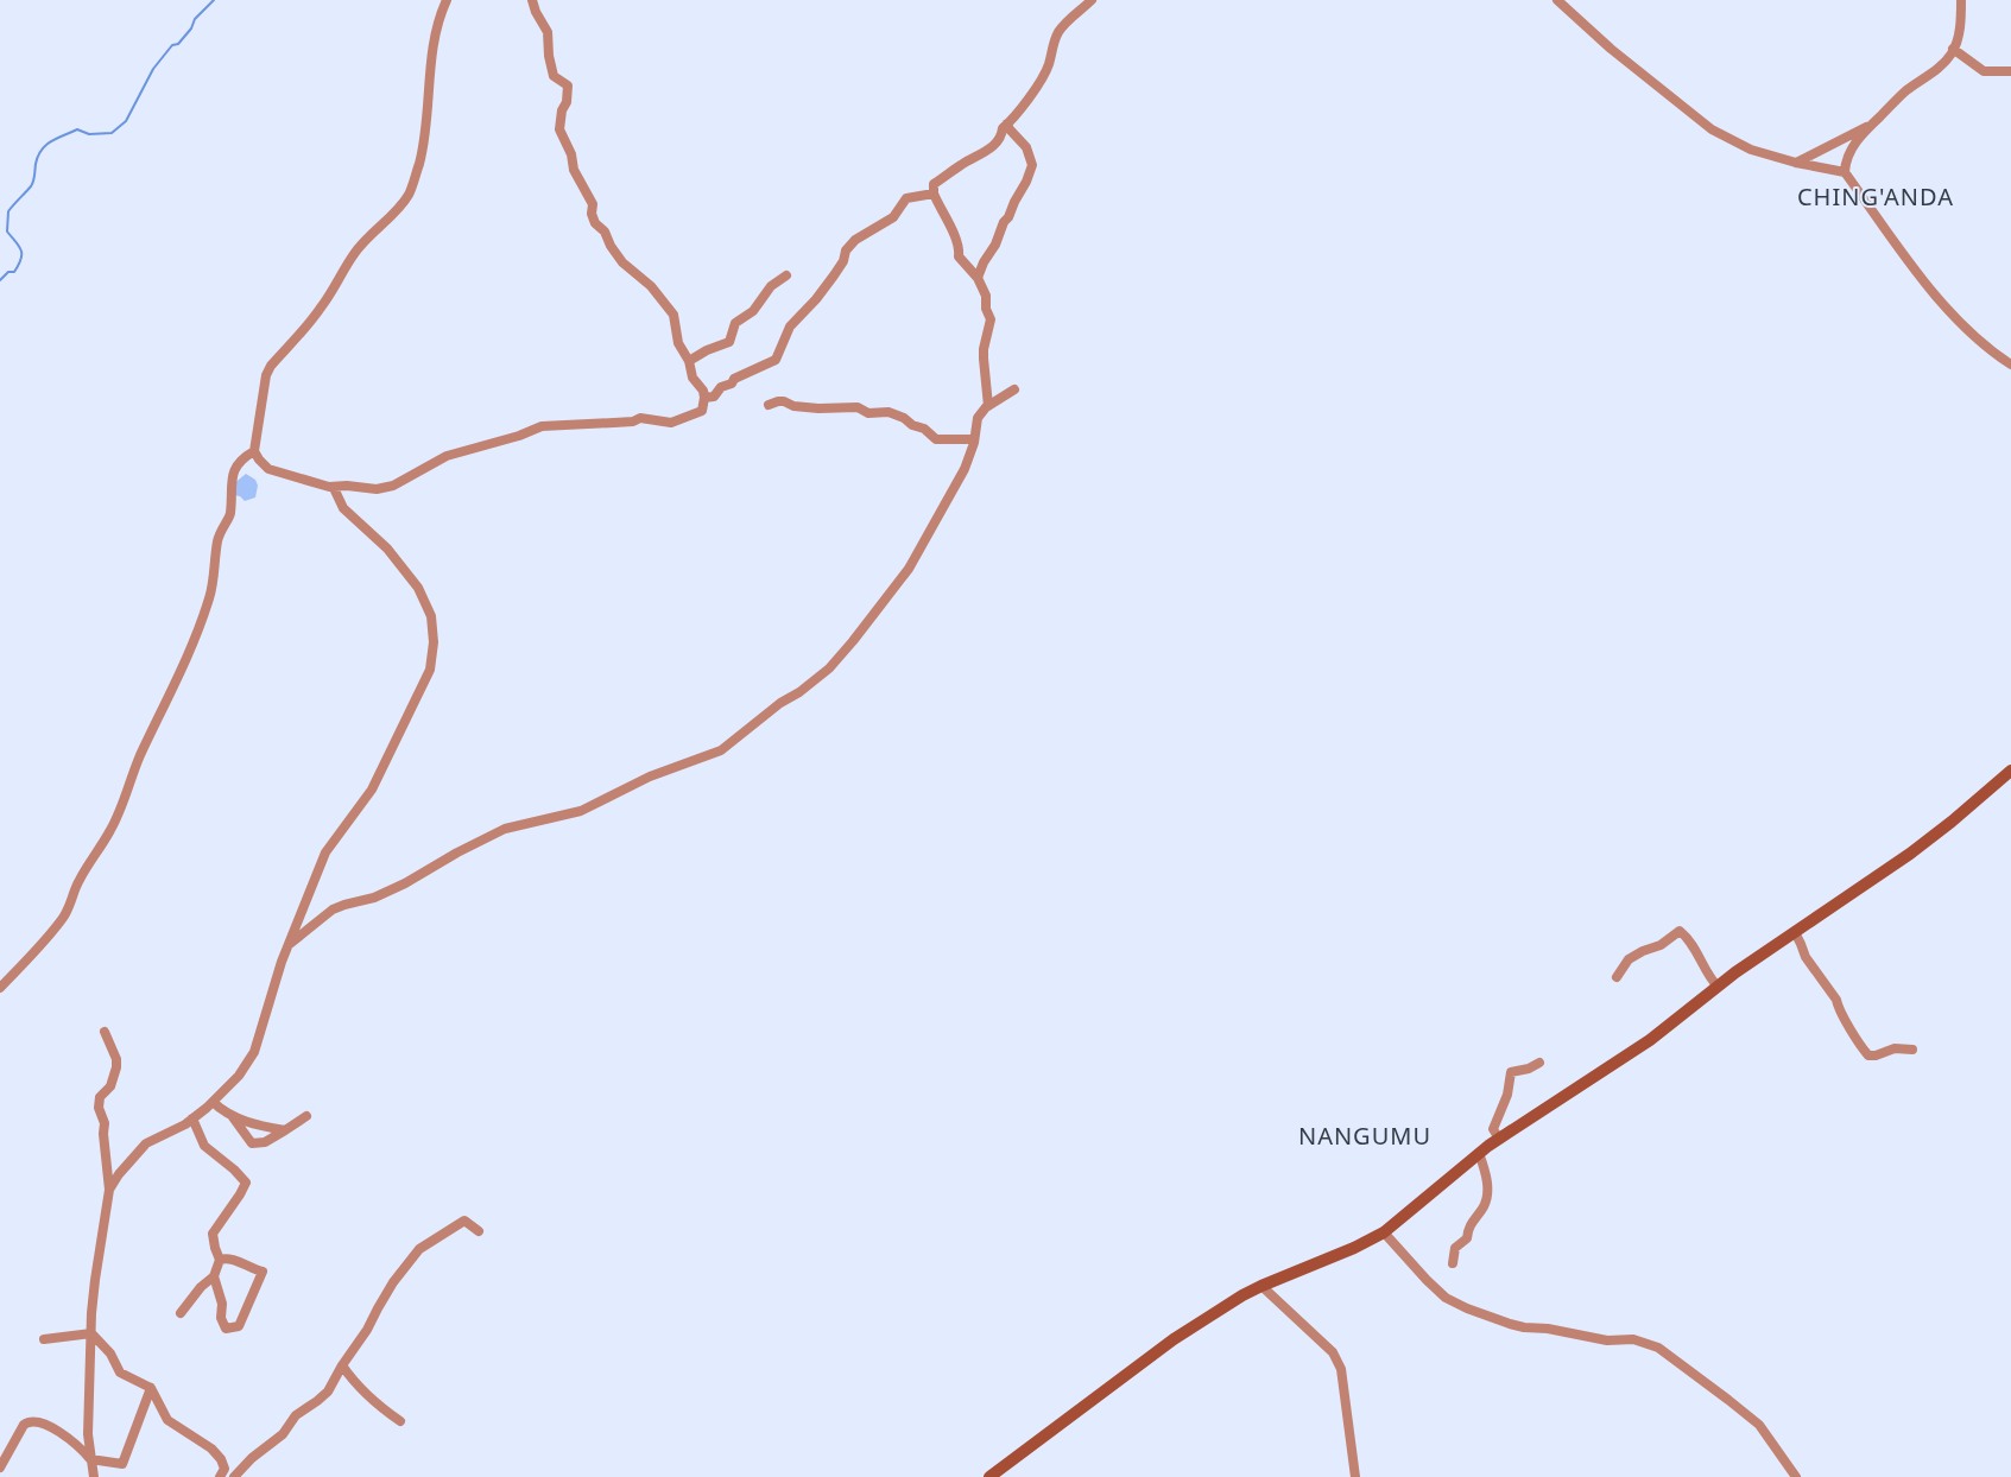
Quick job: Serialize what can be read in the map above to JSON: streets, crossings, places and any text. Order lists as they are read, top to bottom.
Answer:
{
  "districts": ["CHING'ANDA", "NANGUMU"]
}
